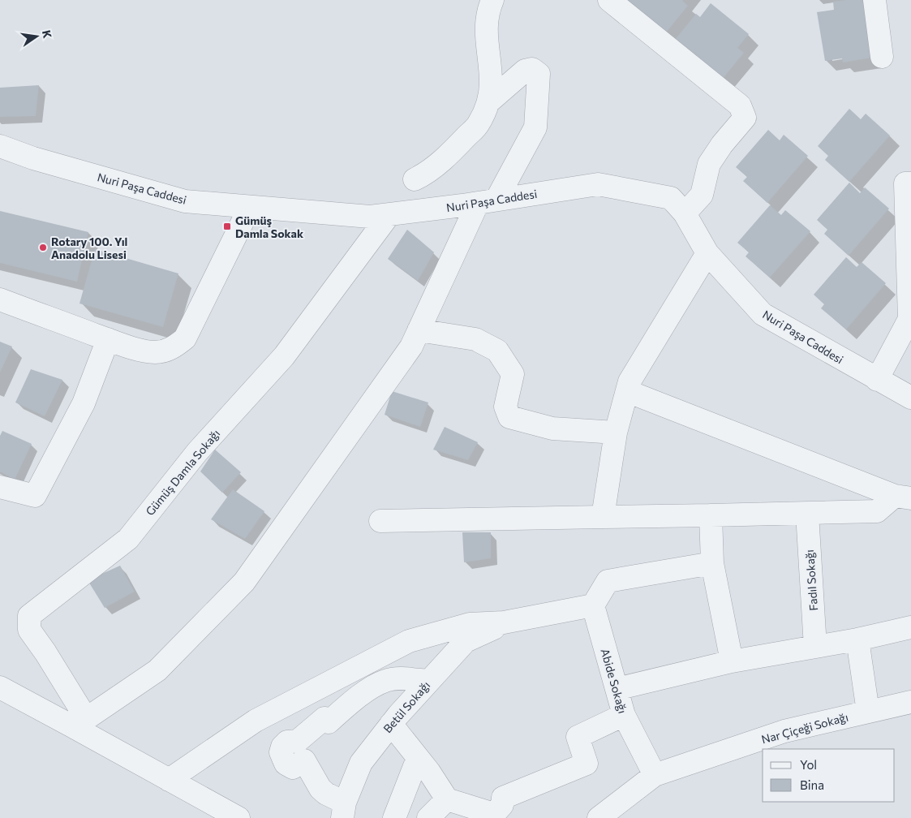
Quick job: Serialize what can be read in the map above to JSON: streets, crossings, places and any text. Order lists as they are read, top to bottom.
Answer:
{
  "streets": {
    "street": [
      "Nuri Paşa Caddesi",
      "Gümüş Damla Sokağı",
      "Fadıl Sokağı",
      "Abide Sokağı",
      "Betül Sokağı",
      "Nar Çiçeği Sokağı"
    ]
  },
  "crossings": [
    ["Nuri Paşa Caddesi", "Gümüş Damla Sokağı"],
    ["Abide Sokağı", "Nar Çiçeği Sokağı"]
  ],
  "places": {
    "transit": ["Gümüş Damla Sokak"],
    "other": ["Rotary 100. Yıl Anadolu Lisesi"]
  },
  "legend": ["Yol", "Bina"],
  "north": "right"
}
